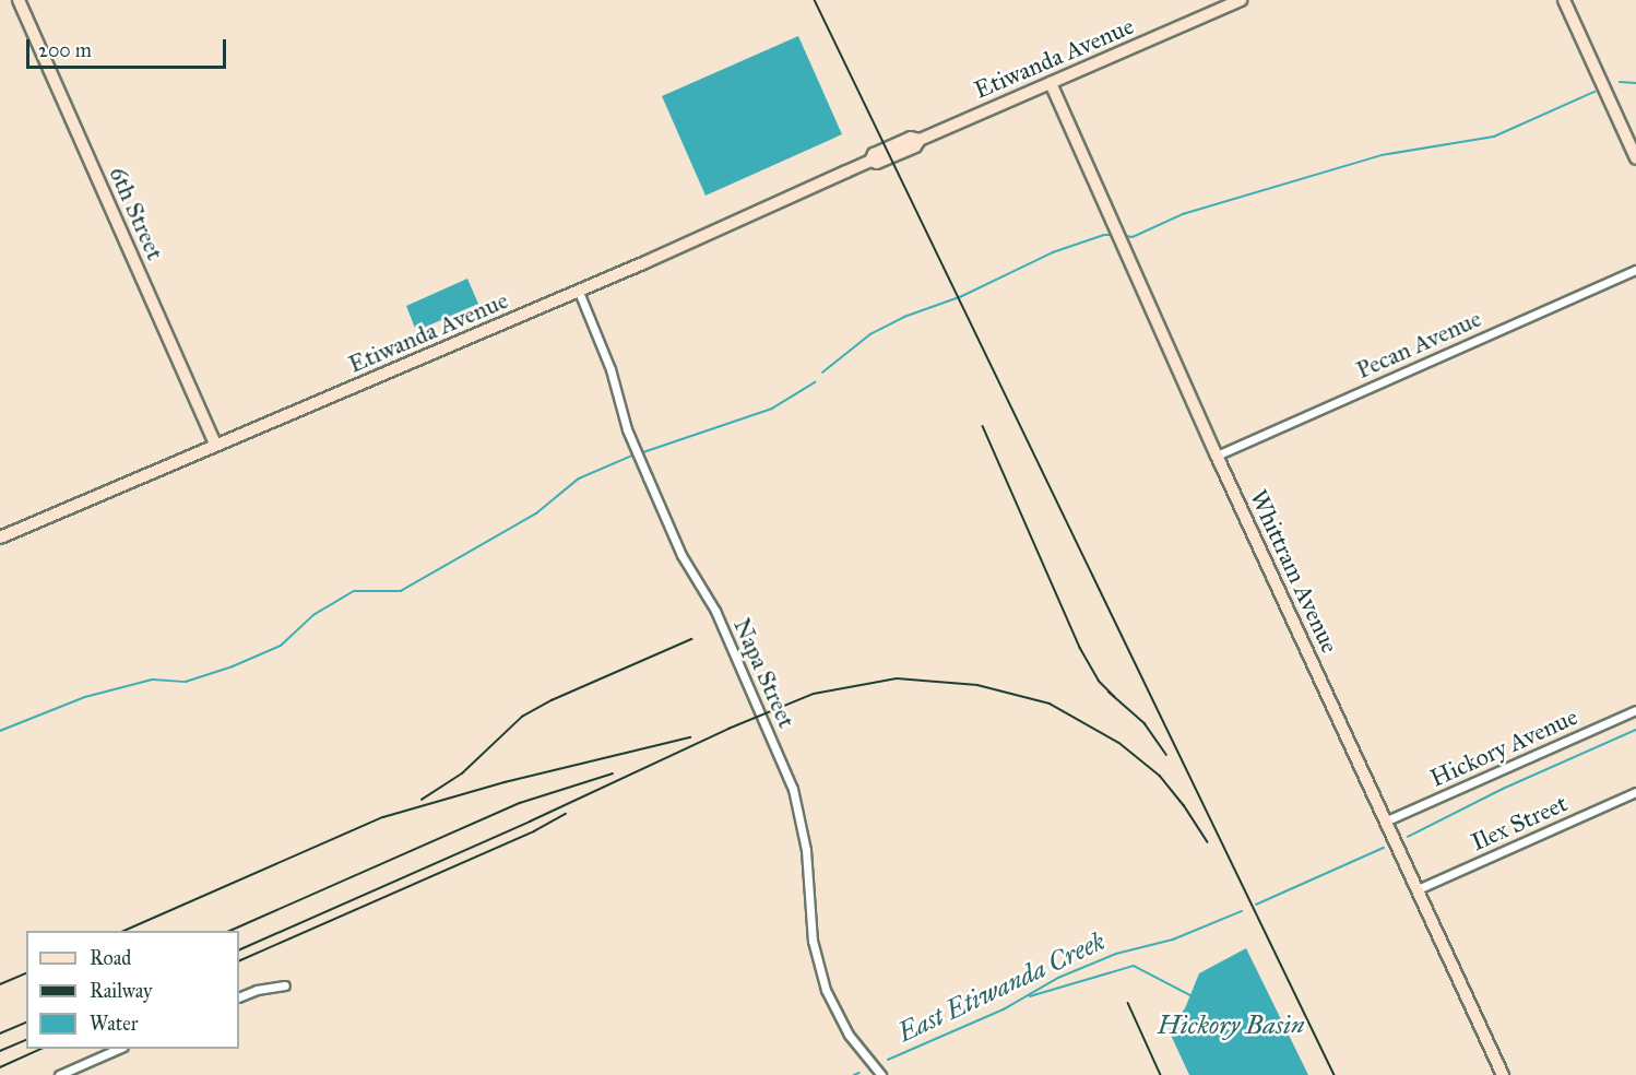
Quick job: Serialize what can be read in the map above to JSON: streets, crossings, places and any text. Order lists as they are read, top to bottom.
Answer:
{
  "streets": {
    "street": [
      "Etiwanda Avenue",
      "6th Street",
      "Pecan Avenue",
      "Whittram Avenue",
      "Napa Street",
      "Hickory Avenue",
      "Ilex Street"
    ]
  },
  "crossings": [
    ["Etiwanda Avenue", "6th Street"],
    ["Etiwanda Avenue", "Whittram Avenue"],
    ["Etiwanda Avenue", "Napa Street"],
    ["Pecan Avenue", "Whittram Avenue"],
    ["Whittram Avenue", "Hickory Avenue"],
    ["Whittram Avenue", "Ilex Street"]
  ],
  "water": ["East Etiwanda Creek", "Hickory Basin"],
  "legend": ["Road", "Railway", "Water"],
  "scale_bar": "200 m"
}
